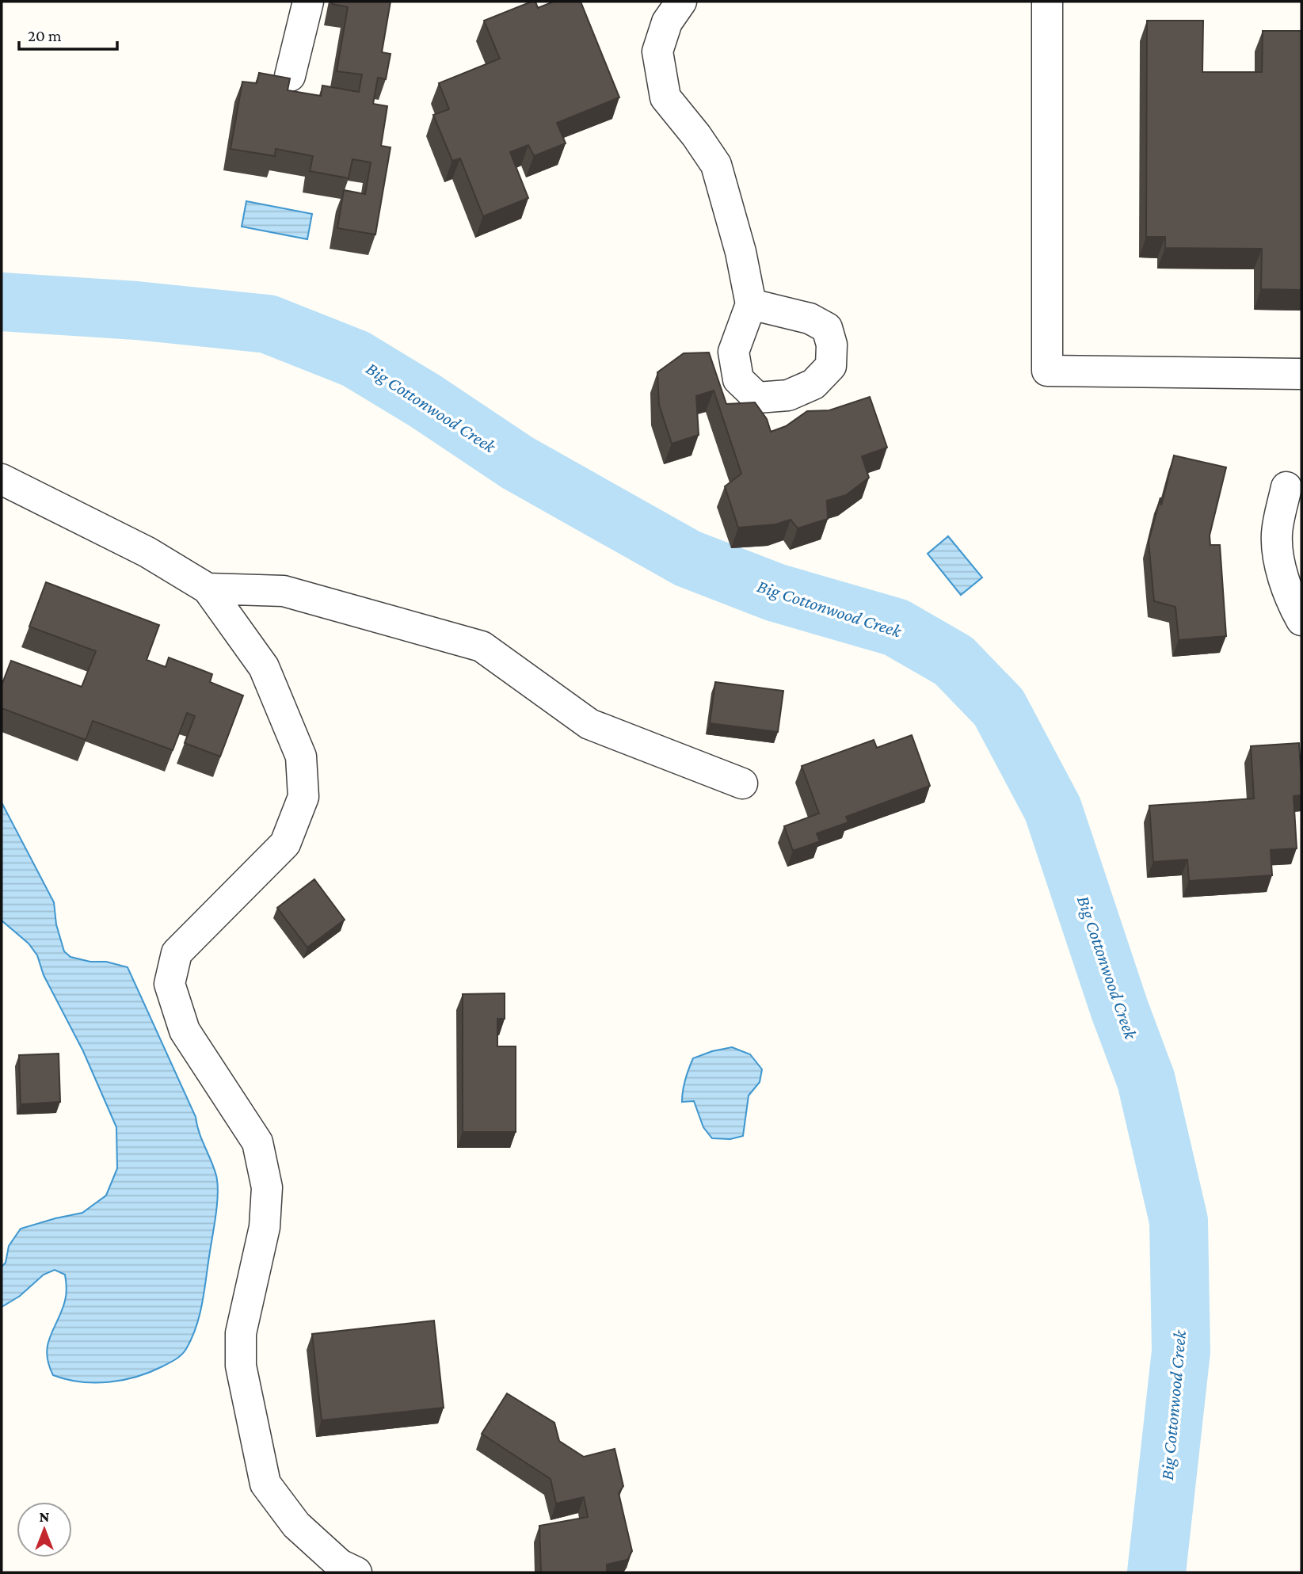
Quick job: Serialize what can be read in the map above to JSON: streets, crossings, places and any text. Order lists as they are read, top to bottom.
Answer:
{
  "water": ["Big Cottonwood Creek"],
  "scale_bar": "20 m",
  "north": "top"
}
